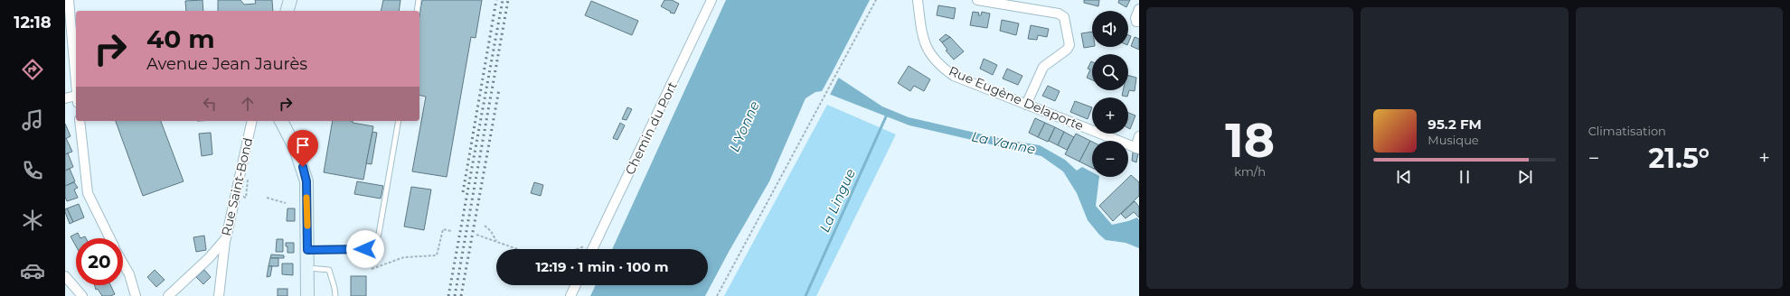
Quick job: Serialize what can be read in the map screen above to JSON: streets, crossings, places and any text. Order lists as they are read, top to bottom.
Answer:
{
  "streets": {
    "street": ["Rue Eugène Delaporte", "Chemin du Port", "Rue Saint-Bond"]
  },
  "water": ["L'Yonne", "La Vanne", "La Lingue"],
  "page": {
    "tabs": "12:18",
    "tile": [
      ["18", "km/h"],
      "Climatisation"
    ],
    "map_buttons": ["+", "−"],
    "turn": ["40 m", "Avenue Jean Jaurès"],
    "song": ["95.2 FM", "Musique"],
    "heat": ["−", "21.5°", "+"],
    "limit": "20",
    "trip": "12:19 · 1 min · 100 m"
  }
}
